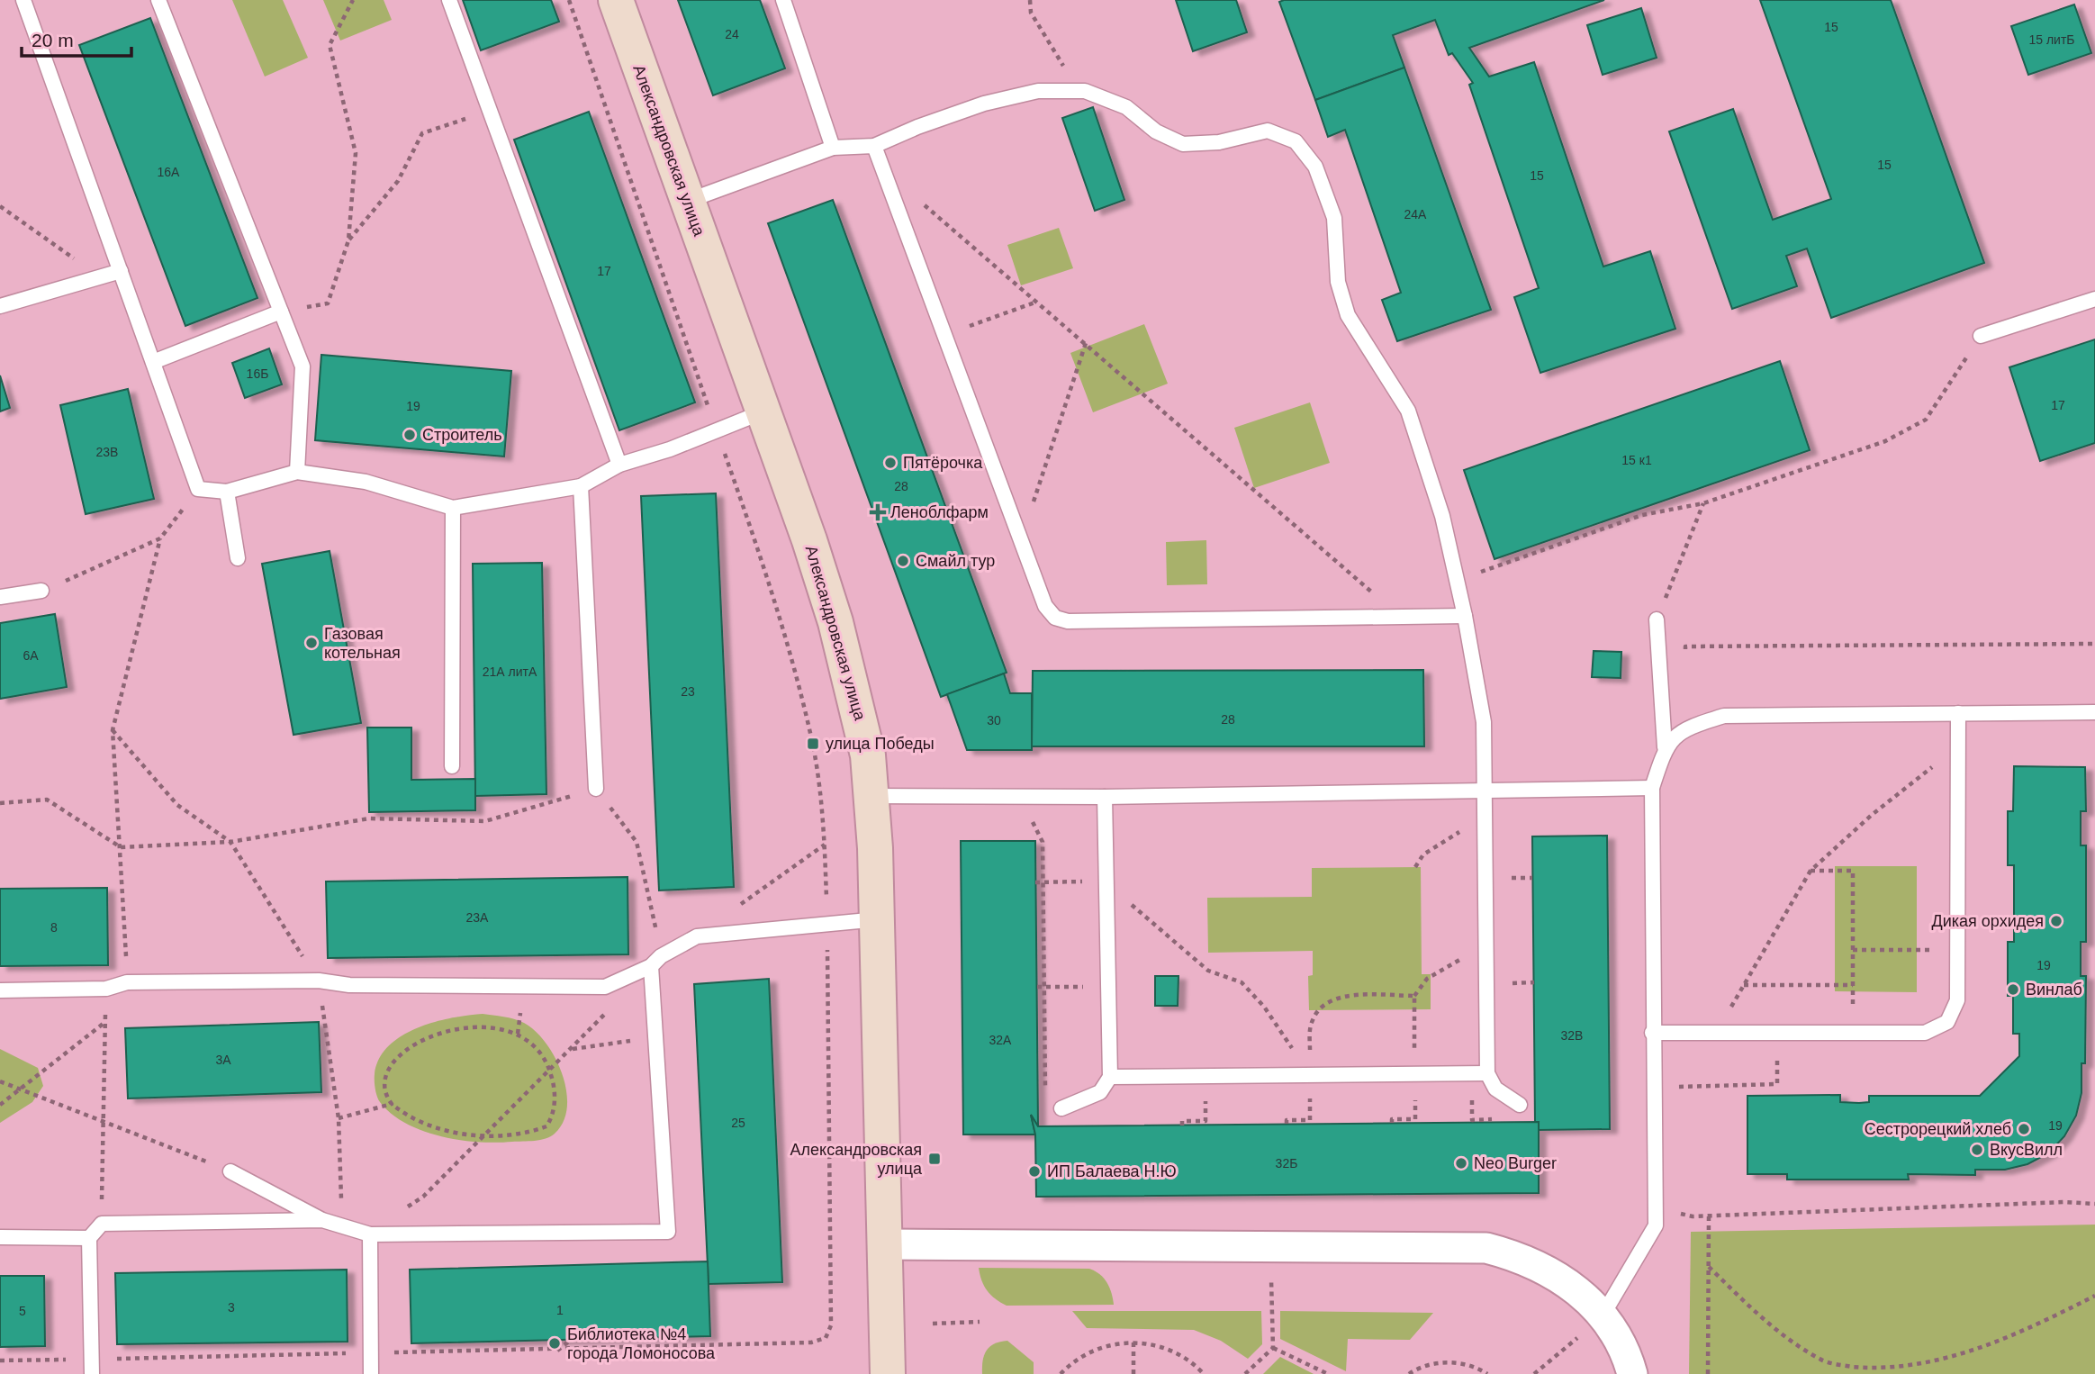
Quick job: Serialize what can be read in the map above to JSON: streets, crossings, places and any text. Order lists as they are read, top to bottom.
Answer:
{
  "streets": {
    "main road": ["Александровская улица"]
  },
  "places": {
    "other": [
      "Строитель",
      "Пятёрочка",
      "Смайл тур",
      "Газовая котельная",
      "Дикая орхидея",
      "Винлаб",
      "Сестрорецкий хлеб",
      "ВкусВилл",
      "Neo Burger",
      "ИП Балаева Н.Ю",
      "Библиотека №4 города Ломоносова"
    ],
    "health": ["Леноблфарм"],
    "transit": ["улица Победы", "Александровская улица"]
  },
  "house_numbers": [
    "15",
    "24",
    "15 литБ",
    "15",
    "16А",
    "15",
    "24А",
    "17",
    "16Б",
    "17",
    "19",
    "23В",
    "15 к1",
    "28",
    "6А",
    "21А литА",
    "23",
    "28",
    "30",
    "23А",
    "8",
    "19",
    "32В",
    "32А",
    "3А",
    "25",
    "19",
    "32Б",
    "3",
    "1",
    "5"
  ],
  "scale_bar": "20 m"
}
